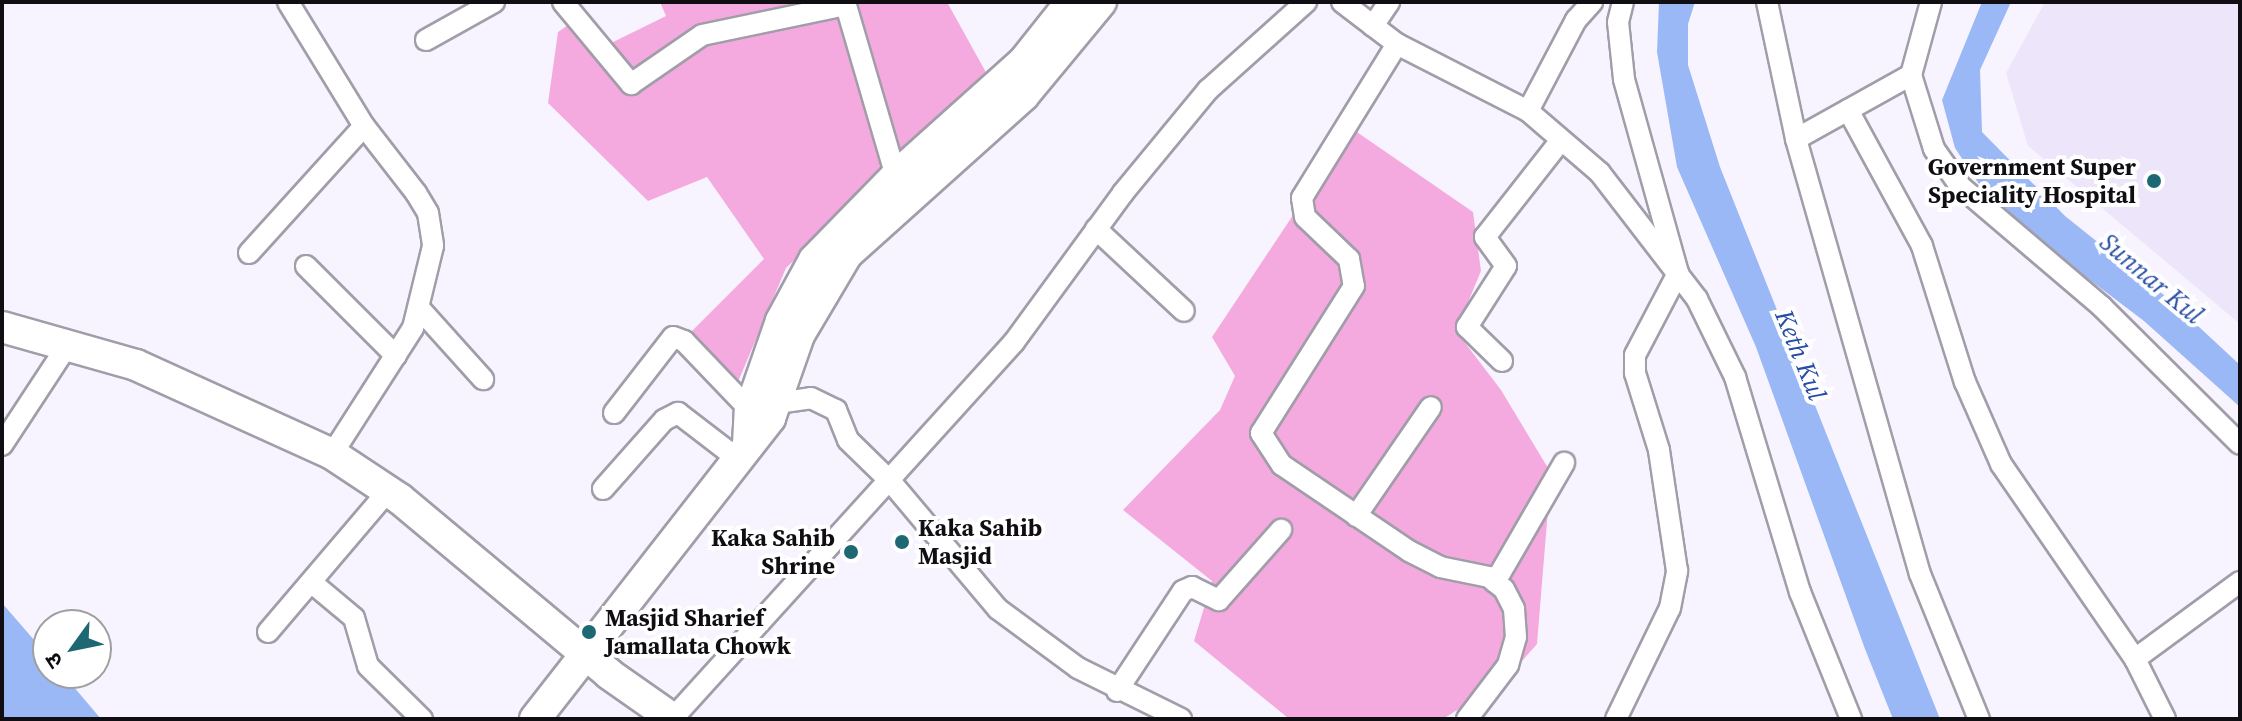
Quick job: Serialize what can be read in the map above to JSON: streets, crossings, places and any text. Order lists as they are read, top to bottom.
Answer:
{
  "water": ["Sunnar Kul", "Keth Kul"],
  "places": [
    "Government Super Speciality Hospital",
    "Kaka Sahib Masjid",
    "Kaka Sahib Shrine",
    "Masjid Sharief Jamallata Chowk"
  ],
  "north": "bottom left"
}
